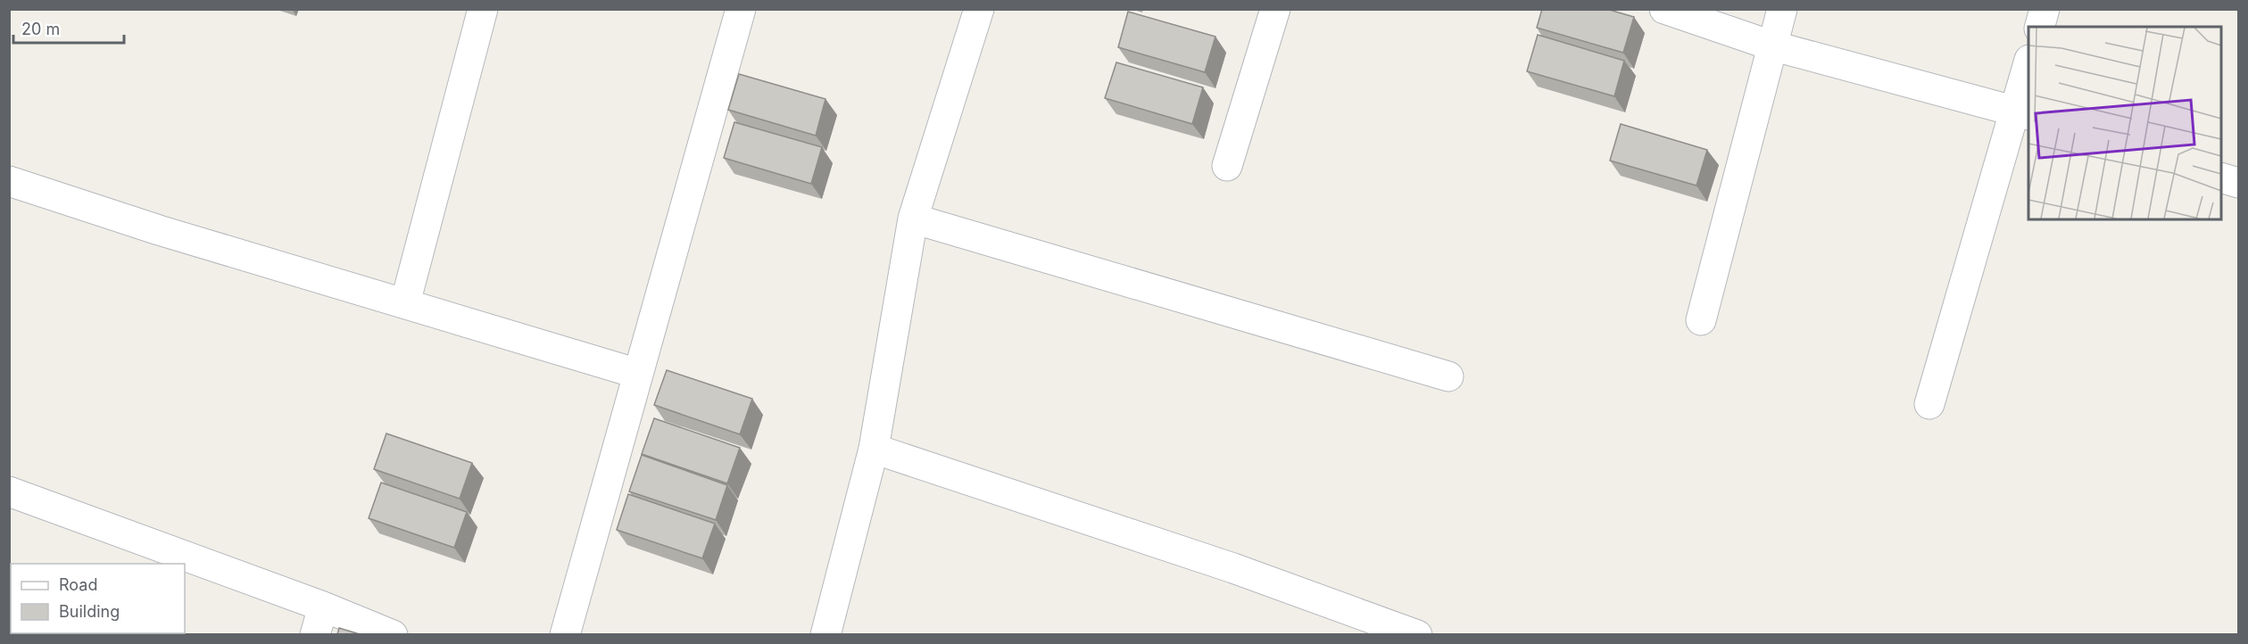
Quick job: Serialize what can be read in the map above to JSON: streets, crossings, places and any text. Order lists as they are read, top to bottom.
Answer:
{
  "legend": ["Road", "Building"],
  "scale_bar": "20 m"
}
